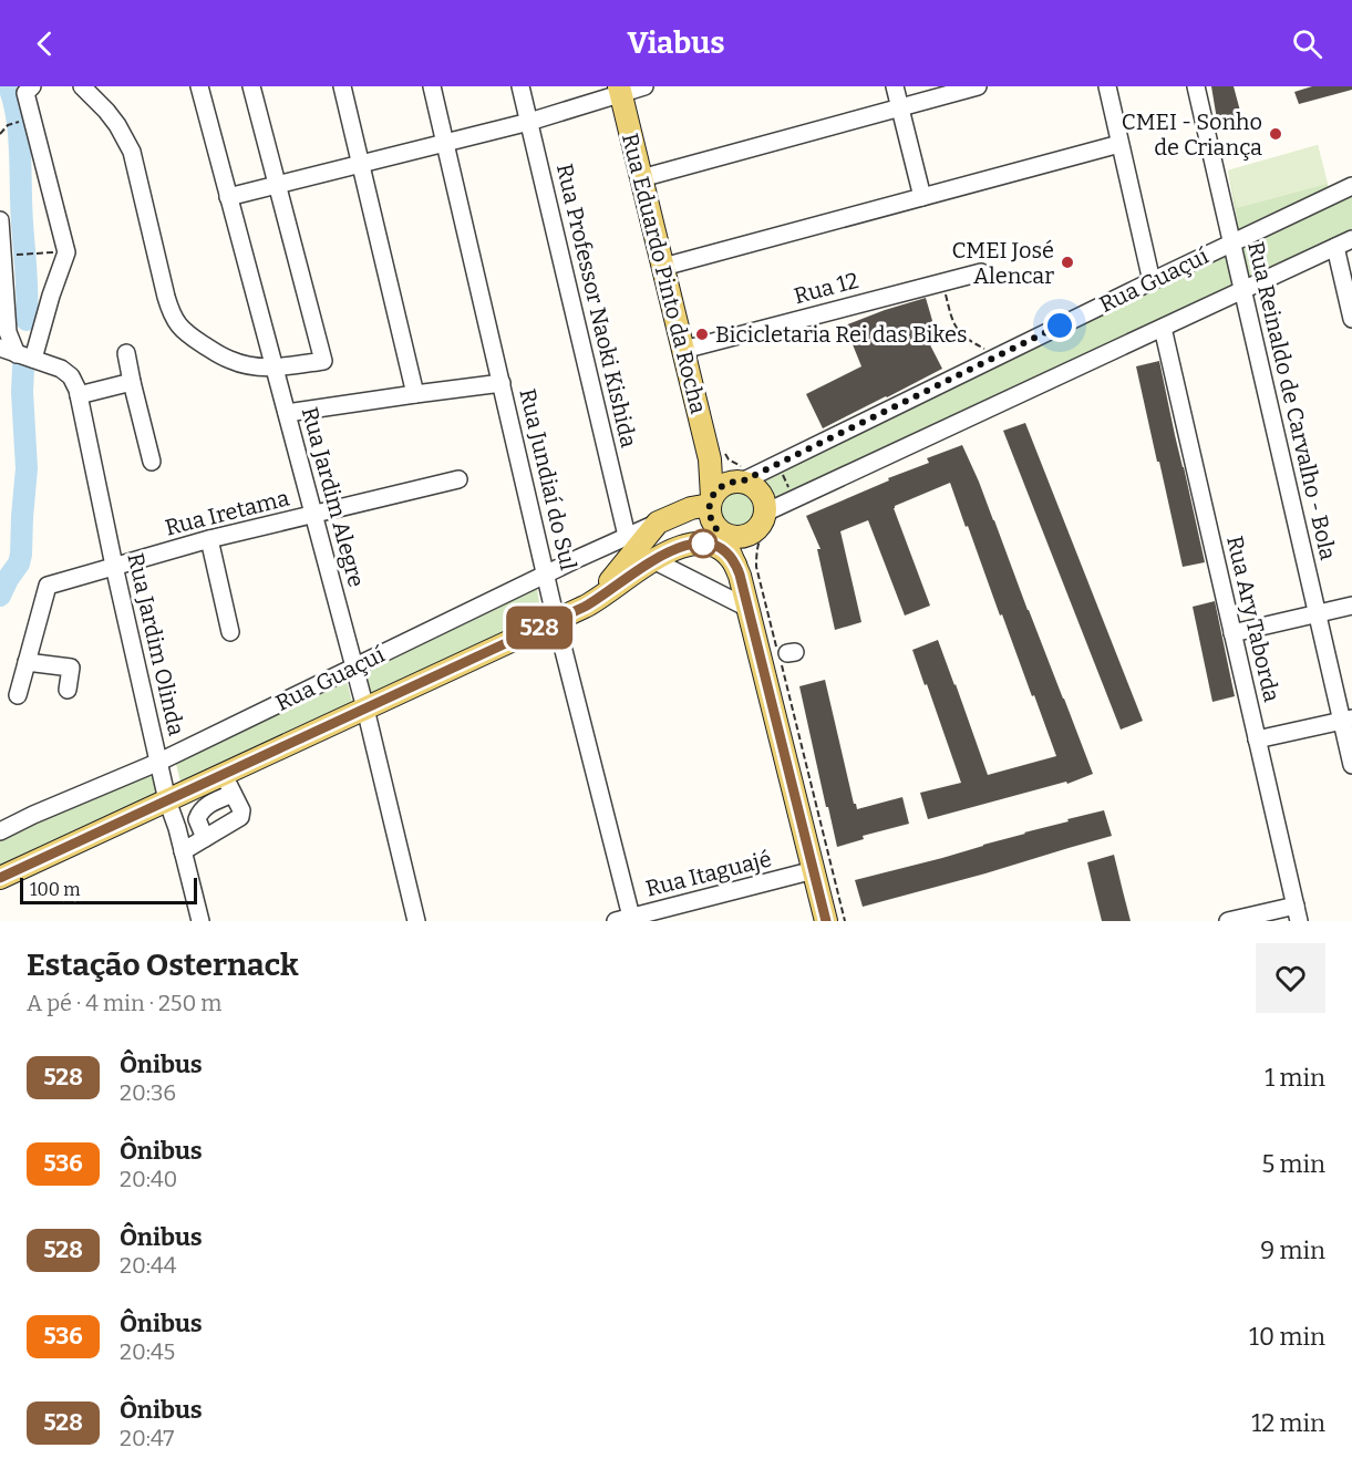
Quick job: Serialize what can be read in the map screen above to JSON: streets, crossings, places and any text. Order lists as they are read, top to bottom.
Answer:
{
  "streets": {
    "main road": ["Rua Eduardo Pinto da Rocha", "Rua Guaçuí"],
    "street": [
      "Rua 12",
      "Rua Professor Naoki Kishida",
      "Rua Reinaldo de Carvalho - Bola",
      "Rua Jundiaí do Sul",
      "Rua Jardim Alegre",
      "Rua Iretama",
      "Rua Ary Taborda",
      "Rua Jardim Olinda",
      "Rua Itaguajé"
    ]
  },
  "crossings": [
    ["Rua Eduardo Pinto da Rocha", "Rua Guaçuí"],
    ["Rua Eduardo Pinto da Rocha", "Rua 12"],
    ["Rua Guaçuí", "Rua Professor Naoki Kishida"],
    ["Rua Guaçuí", "Rua Reinaldo de Carvalho - Bola"],
    ["Rua Guaçuí", "Rua Jundiaí do Sul"],
    ["Rua Guaçuí", "Rua Jardim Alegre"],
    ["Rua Guaçuí", "Rua Jardim Olinda"],
    ["Rua Jundiaí do Sul", "Rua Itaguajé"],
    ["Rua Jardim Alegre", "Rua Iretama"],
    ["Rua Iretama", "Rua Jardim Olinda"]
  ],
  "places": ["CMEI - Sonho de Criança", "CMEI José Alencar", "Bicicletaria Rei das Bikes"],
  "lines": ["bus line 528"],
  "scale_bar": "100 m",
  "page": {
    "header": "Viabus",
    "on_map": "528",
    "scale": "100 m",
    "heading": ["Estação Osternack", "A pé · 4 min · 250 m"],
    "list": [
      {
        "mark": "528",
        "name": "Ônibus",
        "note": "20:36",
        "value": "1 min"
      },
      {
        "mark": "536",
        "name": "Ônibus",
        "note": "20:40",
        "value": "5 min"
      },
      {
        "mark": "528",
        "name": "Ônibus",
        "note": "20:44",
        "value": "9 min"
      },
      {
        "mark": "536",
        "name": "Ônibus",
        "note": "20:45",
        "value": "10 min"
      },
      {
        "mark": "528",
        "name": "Ônibus",
        "note": "20:47",
        "value": "12 min"
      }
    ]
  }
}
